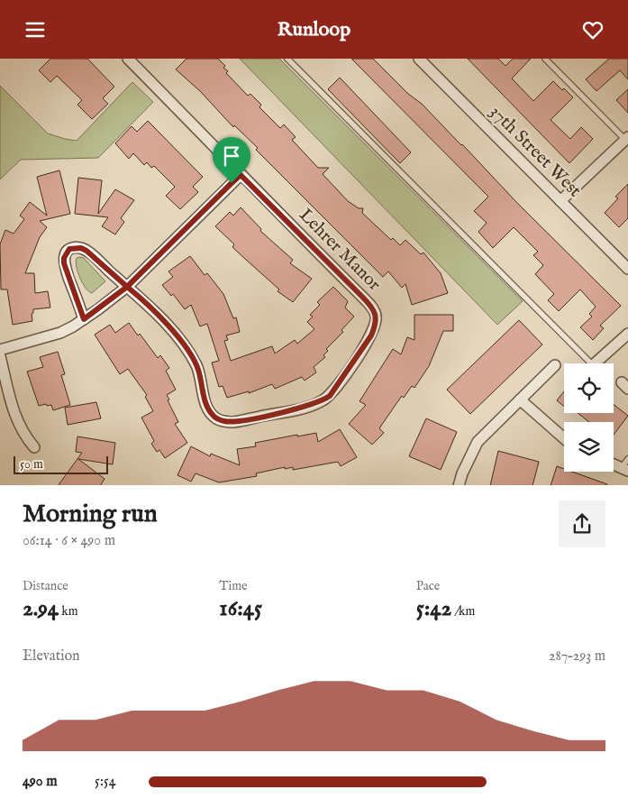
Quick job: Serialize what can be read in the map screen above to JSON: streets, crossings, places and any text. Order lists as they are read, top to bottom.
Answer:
{
  "streets": {
    "street": ["37th Street West", "Lehrer Manor"]
  },
  "scale_bar": "50 m",
  "page": {
    "header": "Runloop",
    "scale": "50 m",
    "heading": ["Morning run", "06:14 · 6 × 490 m"],
    "stats": [
      ["Distance", "2.94 km"],
      ["Time", "16:45"],
      ["Pace", "5:42 /km"]
    ],
    "chart": ["Elevation", "287–293 m"],
    "list": [
      {
        "name": "490 m",
        "note": "5:54"
      }
    ]
  }
}
